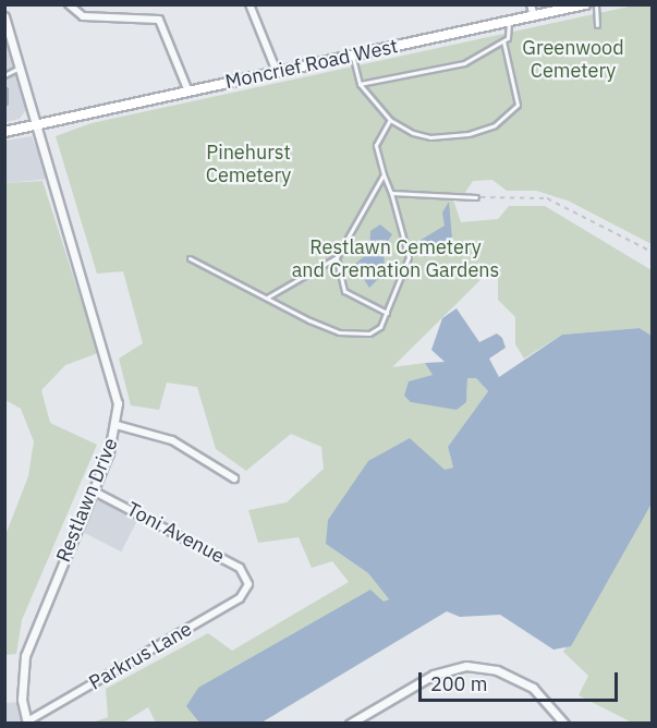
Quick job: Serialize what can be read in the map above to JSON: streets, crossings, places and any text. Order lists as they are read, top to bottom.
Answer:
{
  "streets": {
    "main road": ["Moncrief Road West"],
    "street": ["Restlawn Drive", "Toni Avenue", "Parkrus Lane"]
  },
  "crossings": [
    ["Moncrief Road West", "Restlawn Drive"],
    ["Restlawn Drive", "Toni Avenue"],
    ["Restlawn Drive", "Parkrus Lane"],
    ["Toni Avenue", "Parkrus Lane"]
  ],
  "parks": ["Greenwood Cemetery", "Pinehurst Cemetery", "Restlawn Cemetery and Cremation Gardens"],
  "scale_bar": "200 m"
}
